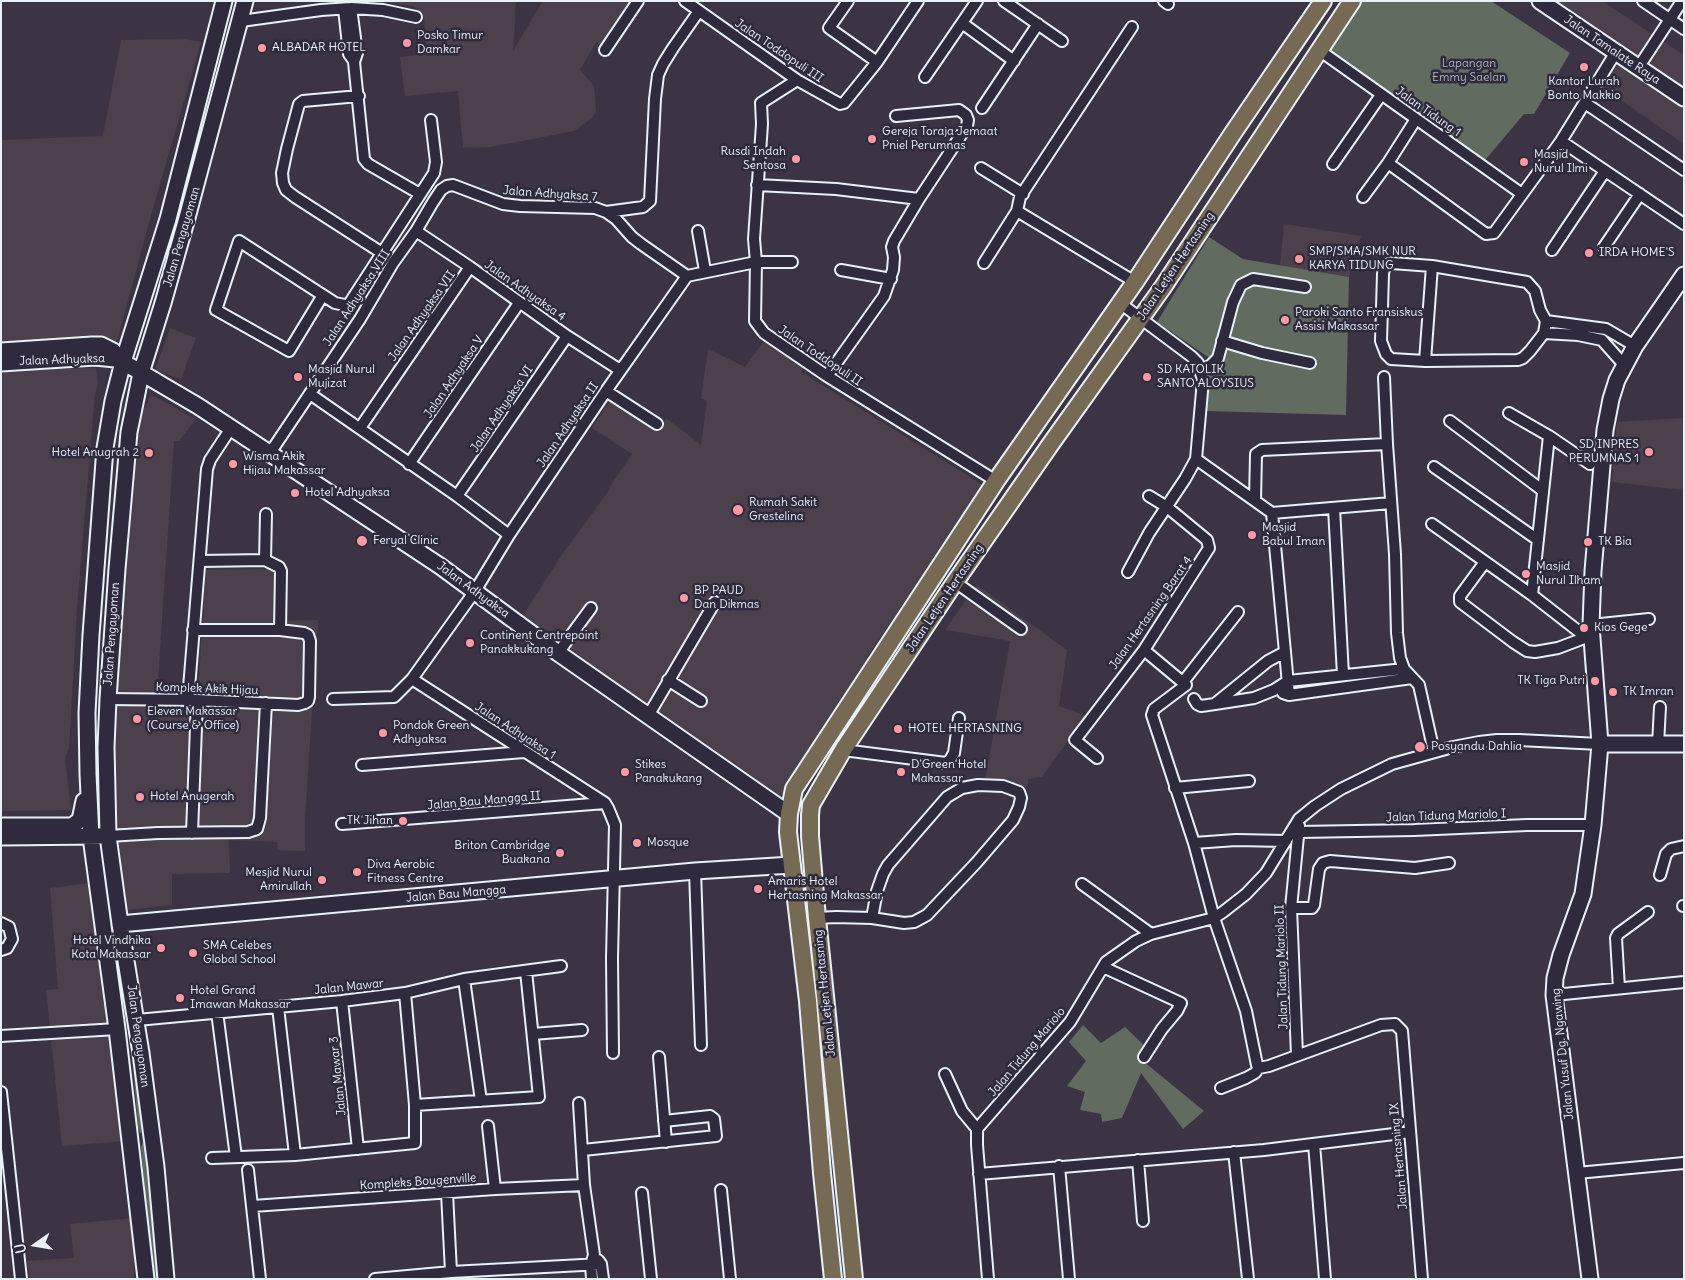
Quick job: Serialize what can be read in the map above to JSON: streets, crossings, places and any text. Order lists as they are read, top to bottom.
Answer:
{
  "streets": {
    "main road": ["Jalan Letjen Hertasning"],
    "street": [
      "Jalan Tamalate Raya",
      "Jalan Toddopuli III",
      "Jalan Tidung 1",
      "Jalan Adhyaksa 7",
      "Jalan Pengayoman",
      "Jalan Adhyaksa 4",
      "Jalan Adhyaksa VIII",
      "Jalan Adhyaksa VII",
      "Jalan Toddopuli II",
      "Jalan Adhyaksa",
      "Jalan Adhyaksa V",
      "Jalan Adhyaksa VI",
      "Jalan Adhyaksa II",
      "Jalan Hertasning Barat 4",
      "Komplek Akik Hijau",
      "Jalan Adhyaksa 1",
      "Jalan Bau Mangga II",
      "Jalan Tidung Mariolo I",
      "Jalan Bau Mangga",
      "Jalan Tidung Mariolo II",
      "Jalan Mawar",
      "Jalan Tidung Mariolo",
      "Jalan Yusuf Dg. Ngawing",
      "Jalan Mawar 3",
      "Jalan Hertasning IX",
      "Kompleks Bougenville"
    ]
  },
  "crossings": [
    ["Jalan Toddopuli III", "Jalan Toddopuli II"],
    ["Jalan Tidung 1", "Jalan Letjen Hertasning"],
    ["Jalan Adhyaksa 7", "Jalan Adhyaksa 4"],
    ["Jalan Adhyaksa 7", "Jalan Adhyaksa VIII"],
    ["Jalan Adhyaksa 7", "Jalan Adhyaksa II"],
    ["Jalan Pengayoman", "Jalan Adhyaksa"],
    ["Jalan Pengayoman", "Komplek Akik Hijau"],
    ["Jalan Pengayoman", "Jalan Bau Mangga"],
    ["Jalan Pengayoman", "Jalan Mawar"],
    ["Jalan Letjen Hertasning", "Jalan Toddopuli II"],
    ["Jalan Letjen Hertasning", "Jalan Adhyaksa"],
    ["Jalan Letjen Hertasning", "Jalan Bau Mangga"],
    ["Jalan Adhyaksa 4", "Jalan Adhyaksa VIII"],
    ["Jalan Adhyaksa 4", "Jalan Adhyaksa VII"],
    ["Jalan Adhyaksa 4", "Jalan Adhyaksa V"],
    ["Jalan Adhyaksa 4", "Jalan Adhyaksa VI"],
    ["Jalan Adhyaksa 4", "Jalan Adhyaksa II"],
    ["Jalan Adhyaksa VIII", "Jalan Adhyaksa"],
    ["Jalan Adhyaksa", "Jalan Adhyaksa II"],
    ["Jalan Adhyaksa II", "Jalan Adhyaksa 1"],
    ["Jalan Adhyaksa 1", "Jalan Bau Mangga II"],
    ["Jalan Tidung Mariolo I", "Jalan Tidung Mariolo II"],
    ["Jalan Tidung Mariolo I", "Jalan Yusuf Dg. Ngawing"],
    ["Jalan Tidung Mariolo II", "Jalan Tidung Mariolo"],
    ["Jalan Tidung Mariolo II", "Jalan Hertasning IX"],
    ["Jalan Mawar", "Jalan Mawar 3"],
    ["Jalan Tidung Mariolo", "Jalan Yusuf Dg. Ngawing"]
  ],
  "parks": ["Lapangan Emmy Saelan"],
  "places": [
    "Posko Timur Damkar",
    "ALBADAR HOTEL",
    "Kantor Lurah Bonto Makkio",
    "Gereja Toraja Jemaat Pniel Perumnas",
    "Rusdi Indah Sentosa",
    "Masjid Nurul Ilmi",
    "IRDA HOME'S",
    "SMP/SMA/SMK NUR KARYA TIDUNG",
    "Paroki Santo Fransiskus Assisi Makassar",
    "Masjid Nurul Mujizat",
    "SD KATOLIK SANTO ALOYSIUS",
    "SD INPRES PERUMNAS 1",
    "Hotel Anugrah 2",
    "Wisma Akik Hijau Makassar",
    "Hotel Adhyaksa",
    "Rumah Sakit Grestelina",
    "Masjid Babul Iman",
    "Feryal Clinic",
    "TK Bia",
    "Masjid Nurul Ilham",
    "BP PAUD Dan Dikmas",
    "Kios Gege",
    "Continent Centrepoint Panakkukang",
    "TK Tiga Putri",
    "TK Imran",
    "Eleven Makassar (Course & Office)",
    "HOTEL HERTASNING",
    "Pondok Green Adhyaksa",
    "Posyandu Dahlia",
    "Stikes Panakukang",
    "D'Green Hotel Makassar",
    "Hotel Anugerah",
    "TK Jihan",
    "Mosque",
    "Briton Cambridge Buakana",
    "Diva Aerobic Fitness Centre",
    "Mesjid Nurul Amirullah",
    "Amaris Hotel Hertasning Makassar",
    "Hotel Vindhika Kota Makassar",
    "SMA Celebes Global School",
    "Hotel Grand Imawan Makassar"
  ],
  "north": "left"
}
